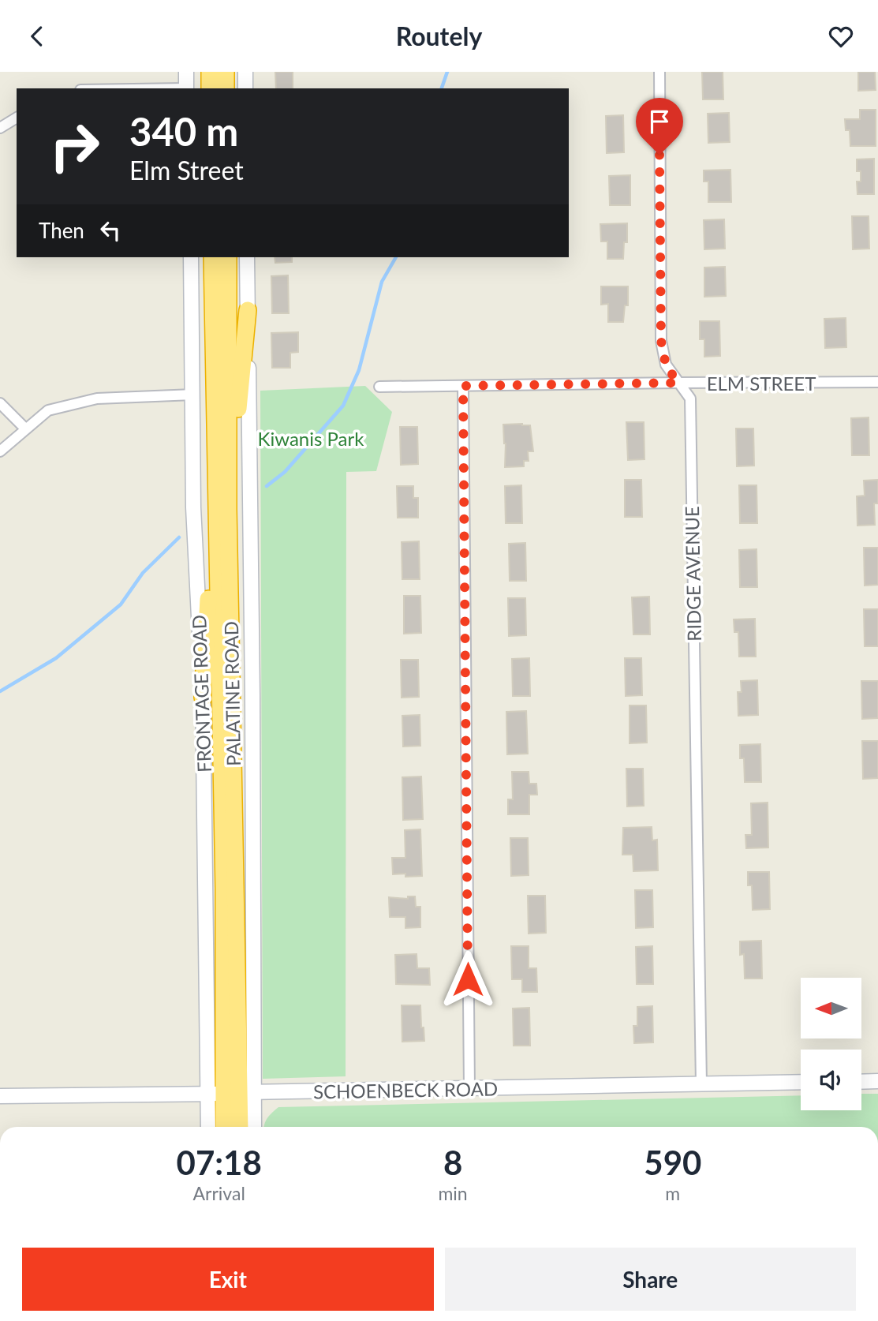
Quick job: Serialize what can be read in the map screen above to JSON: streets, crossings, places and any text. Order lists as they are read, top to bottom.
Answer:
{
  "streets": {
    "highway": ["PALATINE ROAD"],
    "street": [
      "ELM STREET",
      "RIDGE AVENUE",
      "FRONTAGE ROAD",
      "SCHOENBECK ROAD"
    ]
  },
  "crossings": [
    ["ELM STREET", "RIDGE AVENUE"],
    ["RIDGE AVENUE", "SCHOENBECK ROAD"],
    ["FRONTAGE ROAD", "PALATINE ROAD"],
    ["FRONTAGE ROAD", "SCHOENBECK ROAD"],
    ["PALATINE ROAD", "SCHOENBECK ROAD"]
  ],
  "parks": ["Kiwanis Park"],
  "north": "left",
  "page": {
    "header": "Routely",
    "turn": ["340 m", "Elm Street"],
    "then": "Then",
    "eta": [
      "07:18",
      "Arrival",
      "8",
      "min",
      "590",
      "m"
    ],
    "buttons": ["Exit", "Share"]
  }
}
